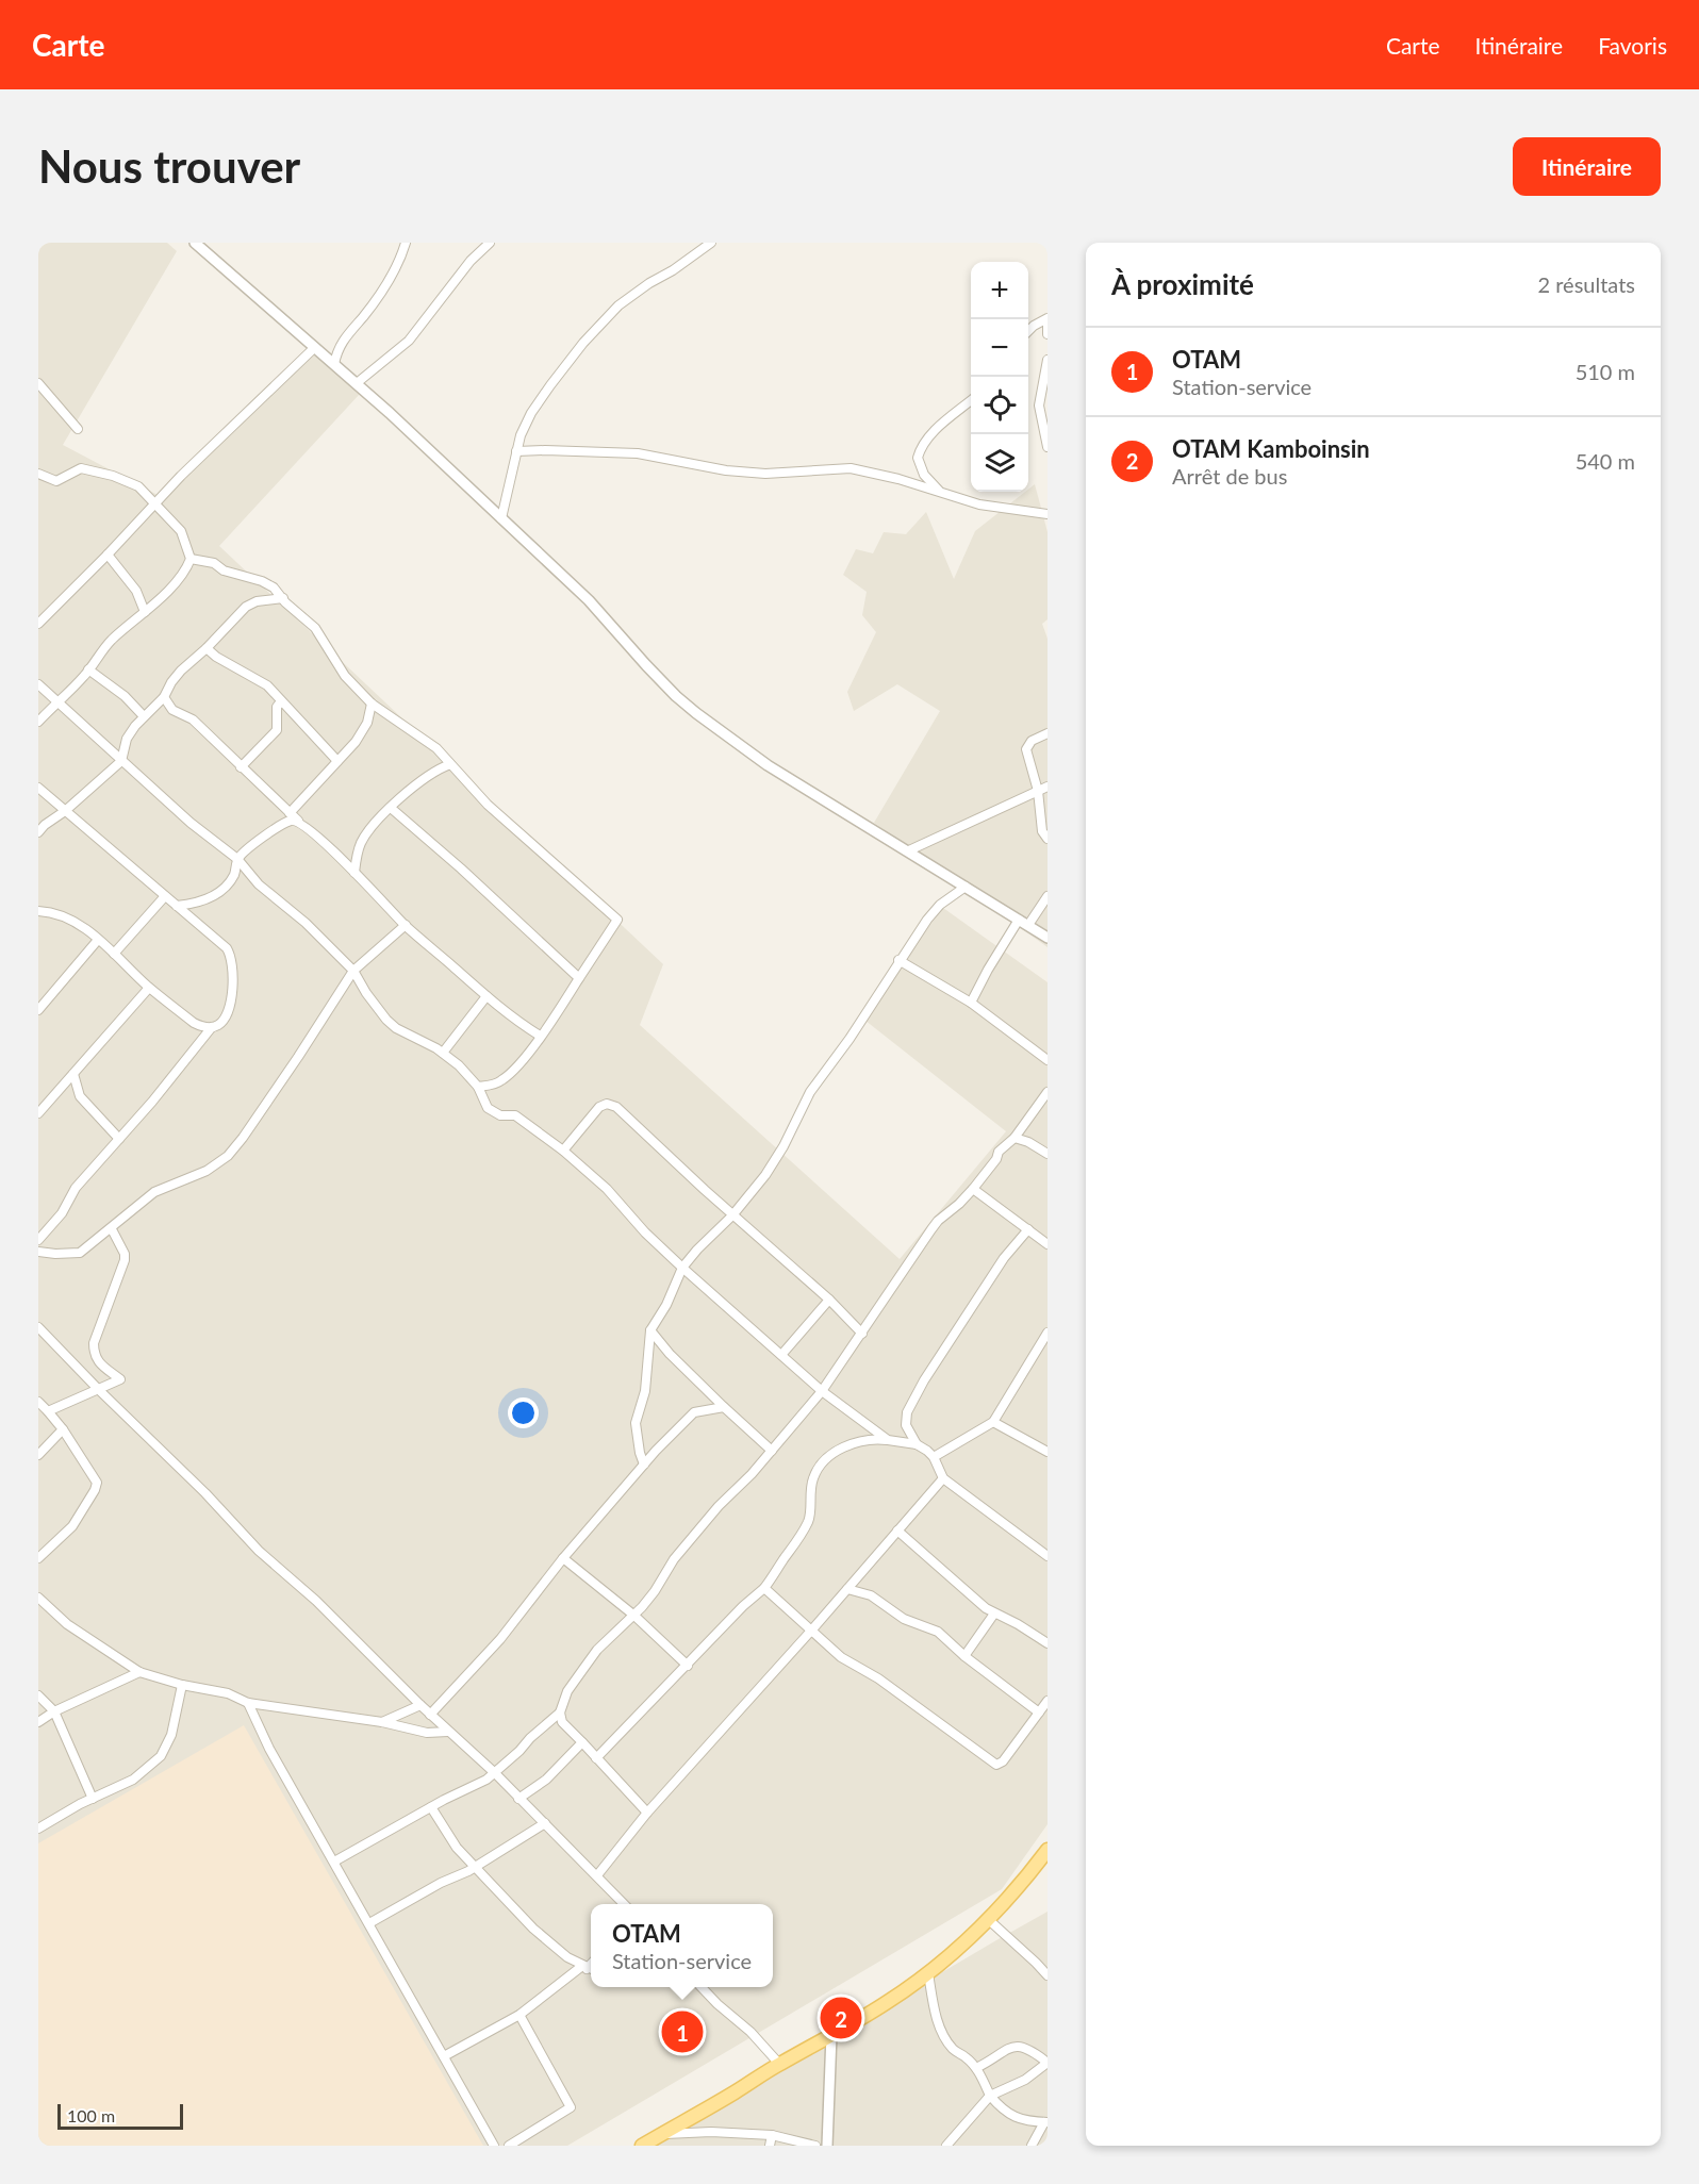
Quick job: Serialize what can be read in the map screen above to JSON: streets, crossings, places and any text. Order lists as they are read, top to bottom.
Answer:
{
  "scale_bar": "100 m",
  "page": {
    "header": "Carte",
    "nav": ["Carte", "Itinéraire", "Favoris"],
    "buttons": "Itinéraire",
    "title": "Nous trouver",
    "heading": ["À proximité", "2 résultats"],
    "map_buttons": ["+", "−"],
    "list": [
      {
        "mark": "1",
        "name": "OTAM",
        "note": "Station-service",
        "value": "510 m"
      },
      {
        "mark": "2",
        "name": "OTAM Kamboinsin",
        "note": "Arrêt de bus",
        "value": "540 m"
      }
    ],
    "popup": ["OTAM", "Station-service"],
    "pins": ["2", "1"],
    "scale": "100 m"
  }
}
